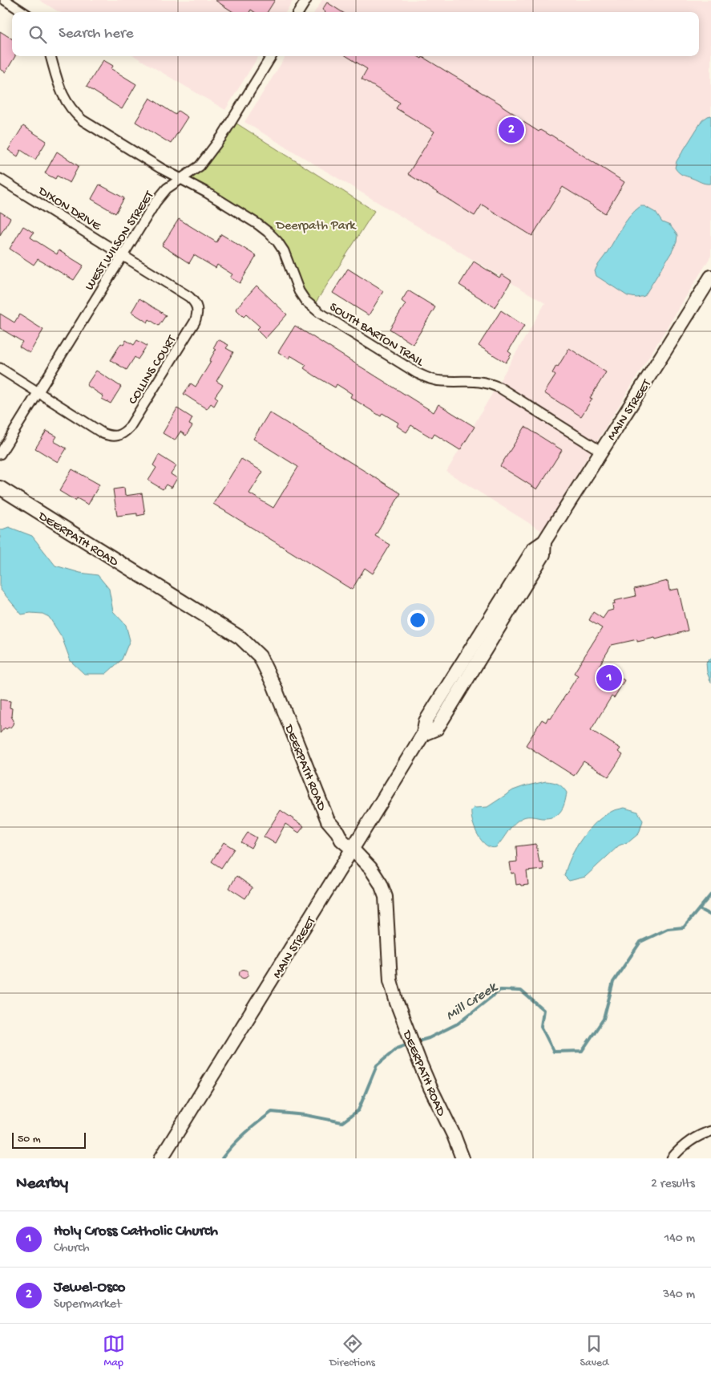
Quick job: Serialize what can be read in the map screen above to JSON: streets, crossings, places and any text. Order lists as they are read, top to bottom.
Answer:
{
  "streets": {
    "main road": ["MAIN STREET", "DEERPATH ROAD"],
    "street": [
      "DIXON DRIVE",
      "WEST WILSON STREET",
      "SOUTH BARTON TRAIL",
      "COLLINS COURT"
    ]
  },
  "crossings": [
    ["DIXON DRIVE", "WEST WILSON STREET"],
    ["DIXON DRIVE", "COLLINS COURT"],
    ["WEST WILSON STREET", "SOUTH BARTON TRAIL"],
    ["WEST WILSON STREET", "COLLINS COURT"],
    ["SOUTH BARTON TRAIL", "MAIN STREET"],
    ["MAIN STREET", "DEERPATH ROAD"]
  ],
  "water": ["Mill Creek"],
  "parks": ["Deerpath Park"],
  "scale_bar": "50 m",
  "page": {
    "search": "Search here",
    "pins": ["2", "1"],
    "scale": "50 m",
    "heading": ["Nearby", "2 results"],
    "list": [
      {
        "mark": "1",
        "name": "Holy Cross Catholic Church",
        "note": "Church",
        "value": "140 m"
      },
      {
        "mark": "2",
        "name": "Jewel-Osco",
        "note": "Supermarket",
        "value": "340 m"
      }
    ],
    "nav": ["Map", "Directions", "Saved"]
  }
}
